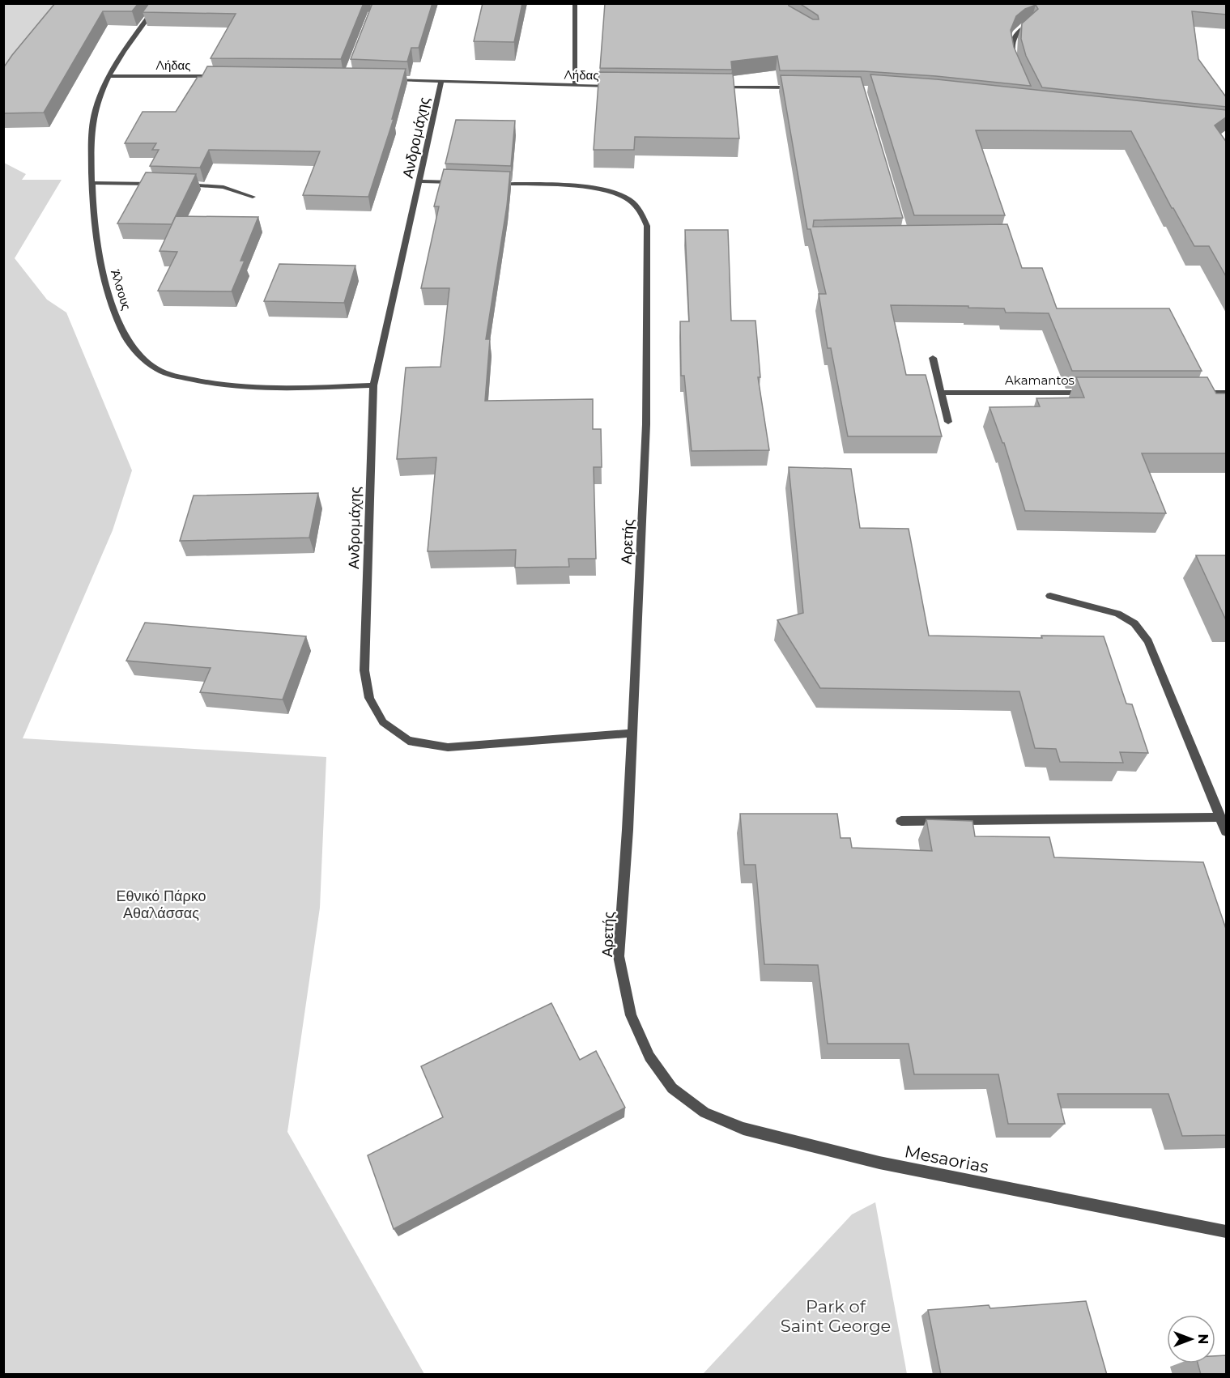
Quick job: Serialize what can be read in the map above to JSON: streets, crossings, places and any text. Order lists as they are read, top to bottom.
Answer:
{
  "streets": {
    "street": [
      "Λήδας",
      "Ανδρομάχης",
      "Άλσους",
      "Akamantos",
      "Αρετής",
      "Mesaorias"
    ]
  },
  "crossings": [
    ["Λήδας", "Ανδρομάχης"],
    ["Λήδας", "Άλσους"],
    ["Ανδρομάχης", "Άλσους"],
    ["Ανδρομάχης", "Αρετής"],
    ["Αρετής", "Mesaorias"]
  ],
  "parks": ["Εθνικό Πάρκο Αθαλάσσας", "Park of Saint George"],
  "north": "right"
}
